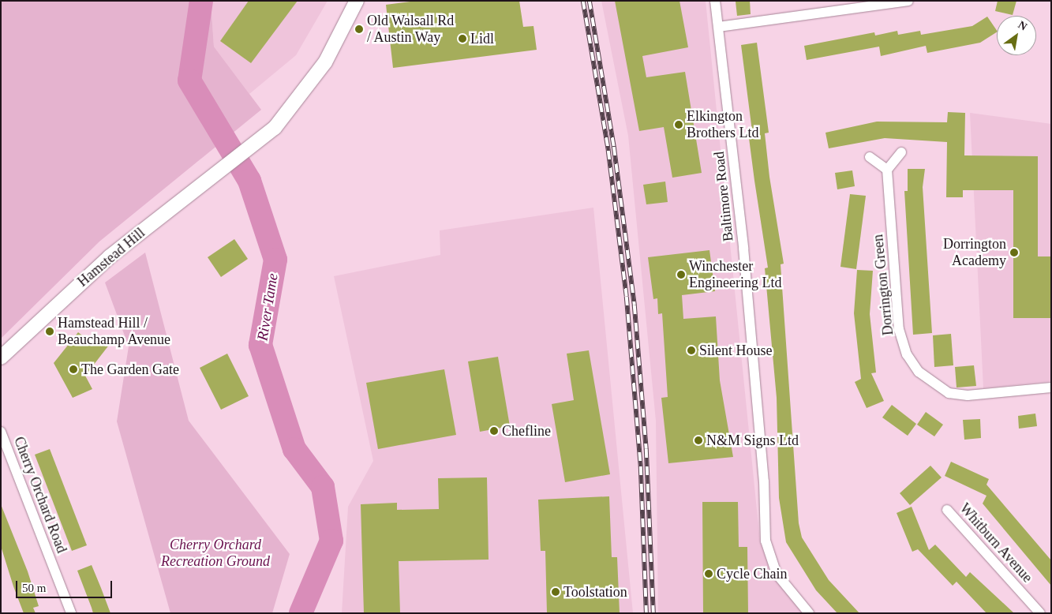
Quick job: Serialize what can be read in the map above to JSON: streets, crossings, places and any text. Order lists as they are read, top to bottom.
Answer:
{
  "streets": {
    "main road": ["Hamstead Hill"],
    "street": [
      "Baltimore Road",
      "Dorrington Green",
      "Cherry Orchard Road",
      "Whitburn Avenue"
    ]
  },
  "water": ["River Tame"],
  "parks": ["Cherry Orchard Recreation Ground"],
  "places": [
    "Old Walsall Rd / Austin Way",
    "Lidl",
    "Elkington Brothers Ltd",
    "Dorrington Academy",
    "Winchester Engineering Ltd",
    "Hamstead Hill / Beauchamp Avenue",
    "Silent House",
    "The Garden Gate",
    "Chefline",
    "N&M Signs Ltd",
    "Cycle Chain",
    "Toolstation"
  ],
  "scale_bar": "50 m",
  "north": "top right"
}
